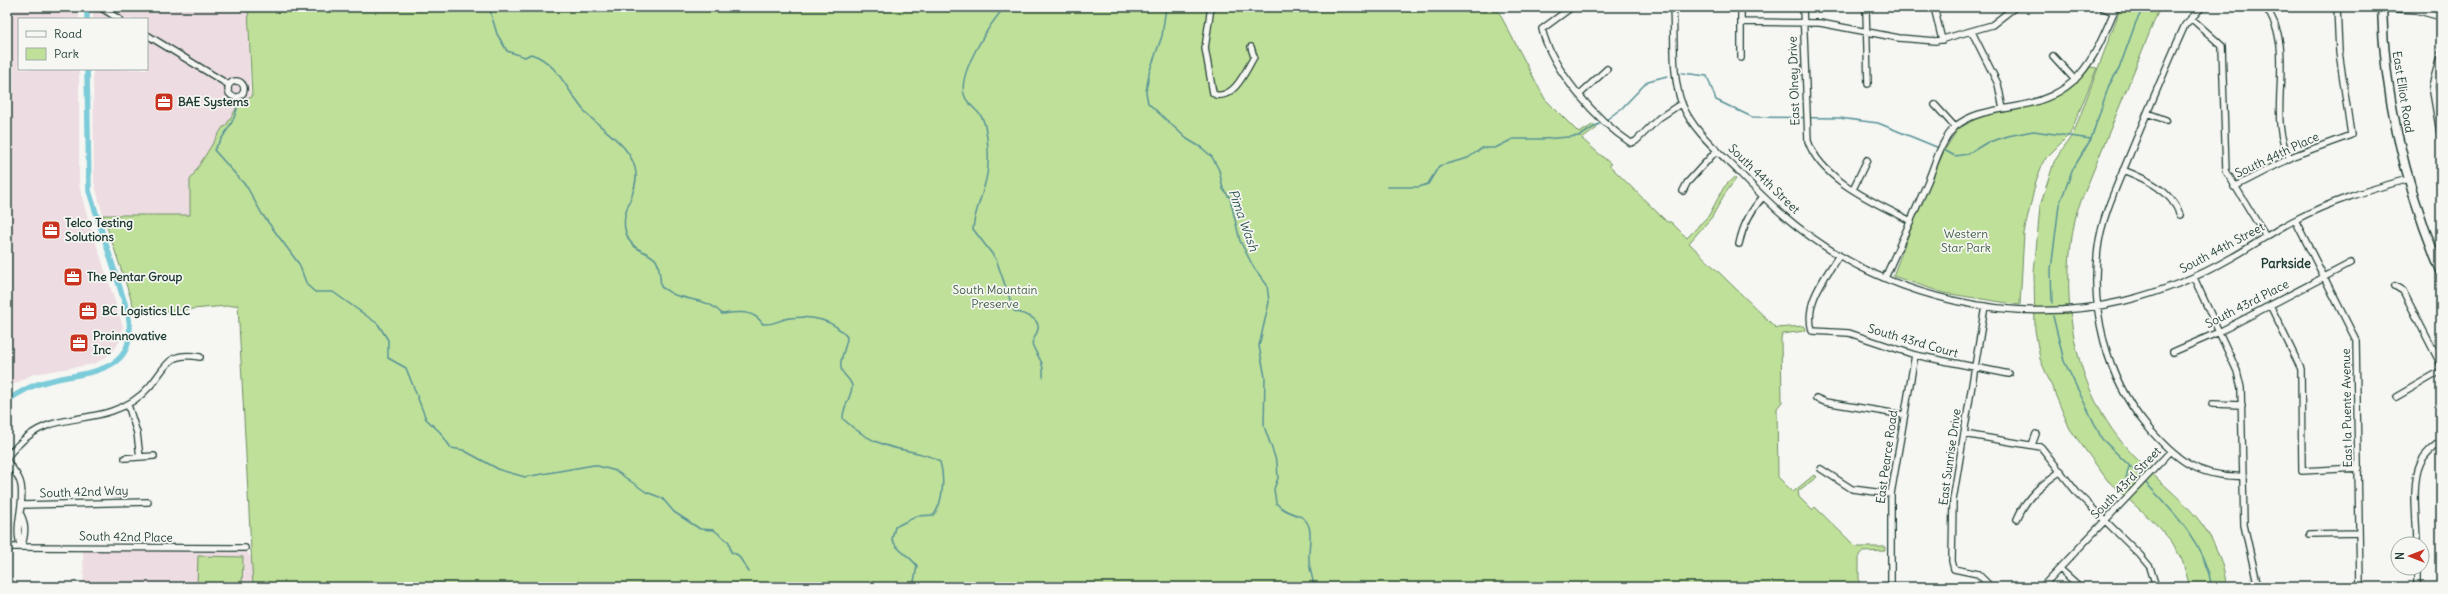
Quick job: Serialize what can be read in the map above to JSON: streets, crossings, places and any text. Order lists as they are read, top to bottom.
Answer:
{
  "streets": {
    "main road": ["East Elliot Road"],
    "street": [
      "East Olney Drive",
      "South 44th Place",
      "South 44th Street",
      "South 43rd Place",
      "South 43rd Court",
      "East la Puente Avenue",
      "East Pearce Road",
      "East Sunrise Drive",
      "South 43rd Street",
      "South 42nd Way",
      "South 42nd Place"
    ]
  },
  "crossings": [
    ["East Elliot Road", "South 44th Street"],
    ["South 44th Street", "South 43rd Court"],
    ["South 44th Street", "East la Puente Avenue"],
    ["South 44th Street", "East Sunrise Drive"],
    ["South 43rd Place", "East la Puente Avenue"],
    ["South 43rd Court", "East Pearce Road"],
    ["South 43rd Court", "East Sunrise Drive"]
  ],
  "districts": ["Parkside"],
  "water": ["Pima Wash"],
  "parks": ["Western Star Park", "South Mountain Preserve"],
  "places": {
    "office": [
      "BAE Systems",
      "Telco Testing Solutions",
      "The Pentar Group",
      "BC Logistics LLC",
      "Proinnovative Inc"
    ]
  },
  "legend": ["Road", "Park"],
  "north": "left"
}
